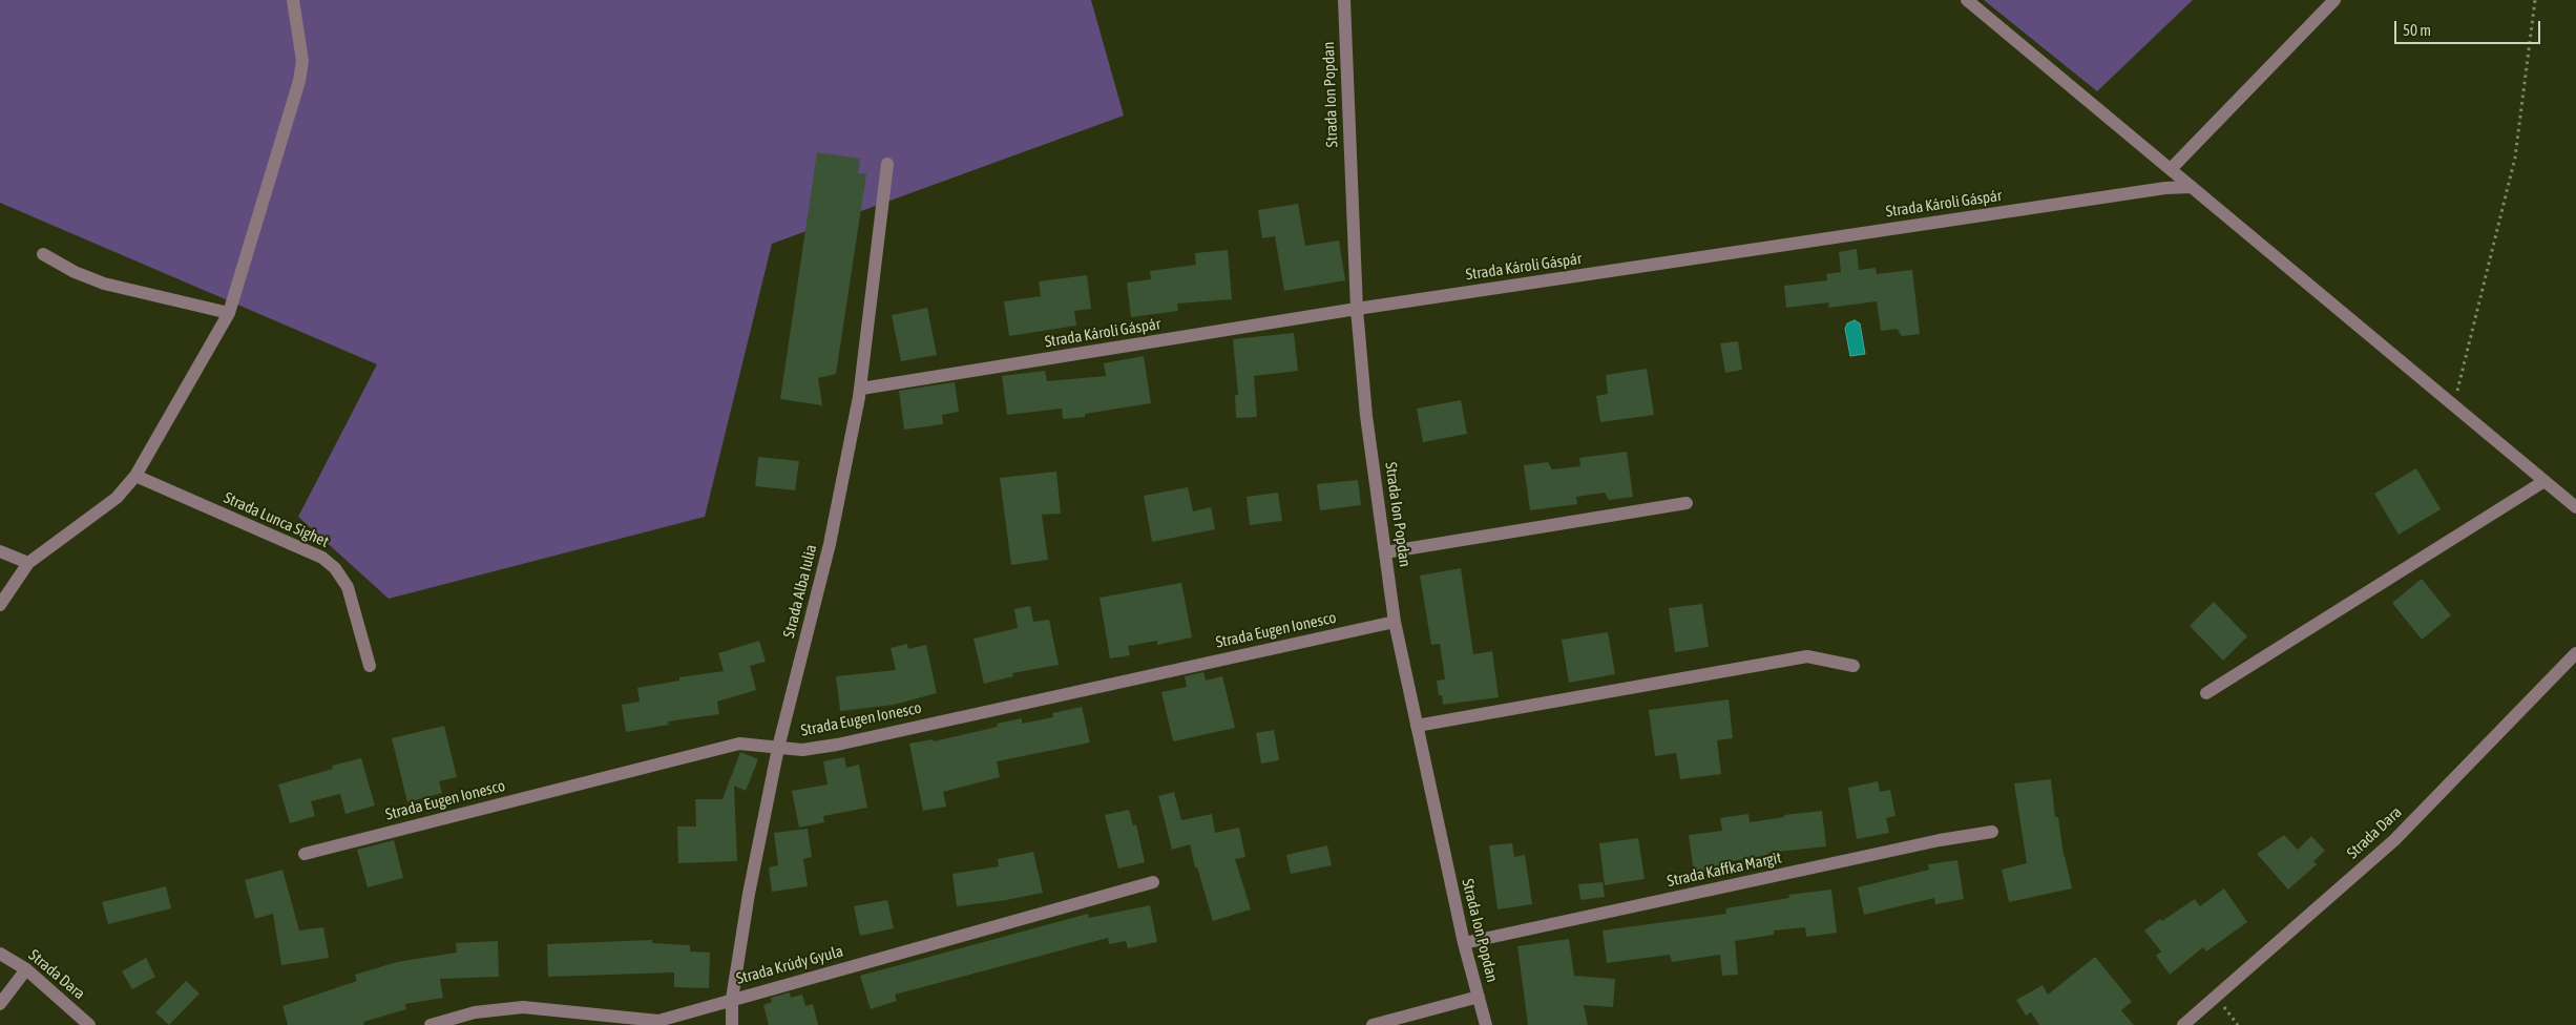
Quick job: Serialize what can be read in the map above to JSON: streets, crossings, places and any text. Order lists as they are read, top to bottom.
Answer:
{
  "streets": {
    "street": [
      "Strada Ion Popdan",
      "Strada Károli Gáspár",
      "Strada Lunca Sighet",
      "Strada Alba Iulia",
      "Strada Eugen Ionesco",
      "Strada Dara",
      "Strada Kaffka Margit",
      "Strada Krúdy Gyula"
    ]
  },
  "crossings": [
    ["Strada Ion Popdan", "Strada Károli Gáspár"],
    ["Strada Ion Popdan", "Strada Eugen Ionesco"],
    ["Strada Ion Popdan", "Strada Kaffka Margit"],
    ["Strada Károli Gáspár", "Strada Alba Iulia"],
    ["Strada Alba Iulia", "Strada Eugen Ionesco"],
    ["Strada Alba Iulia", "Strada Krúdy Gyula"]
  ],
  "scale_bar": "50 m"
}
